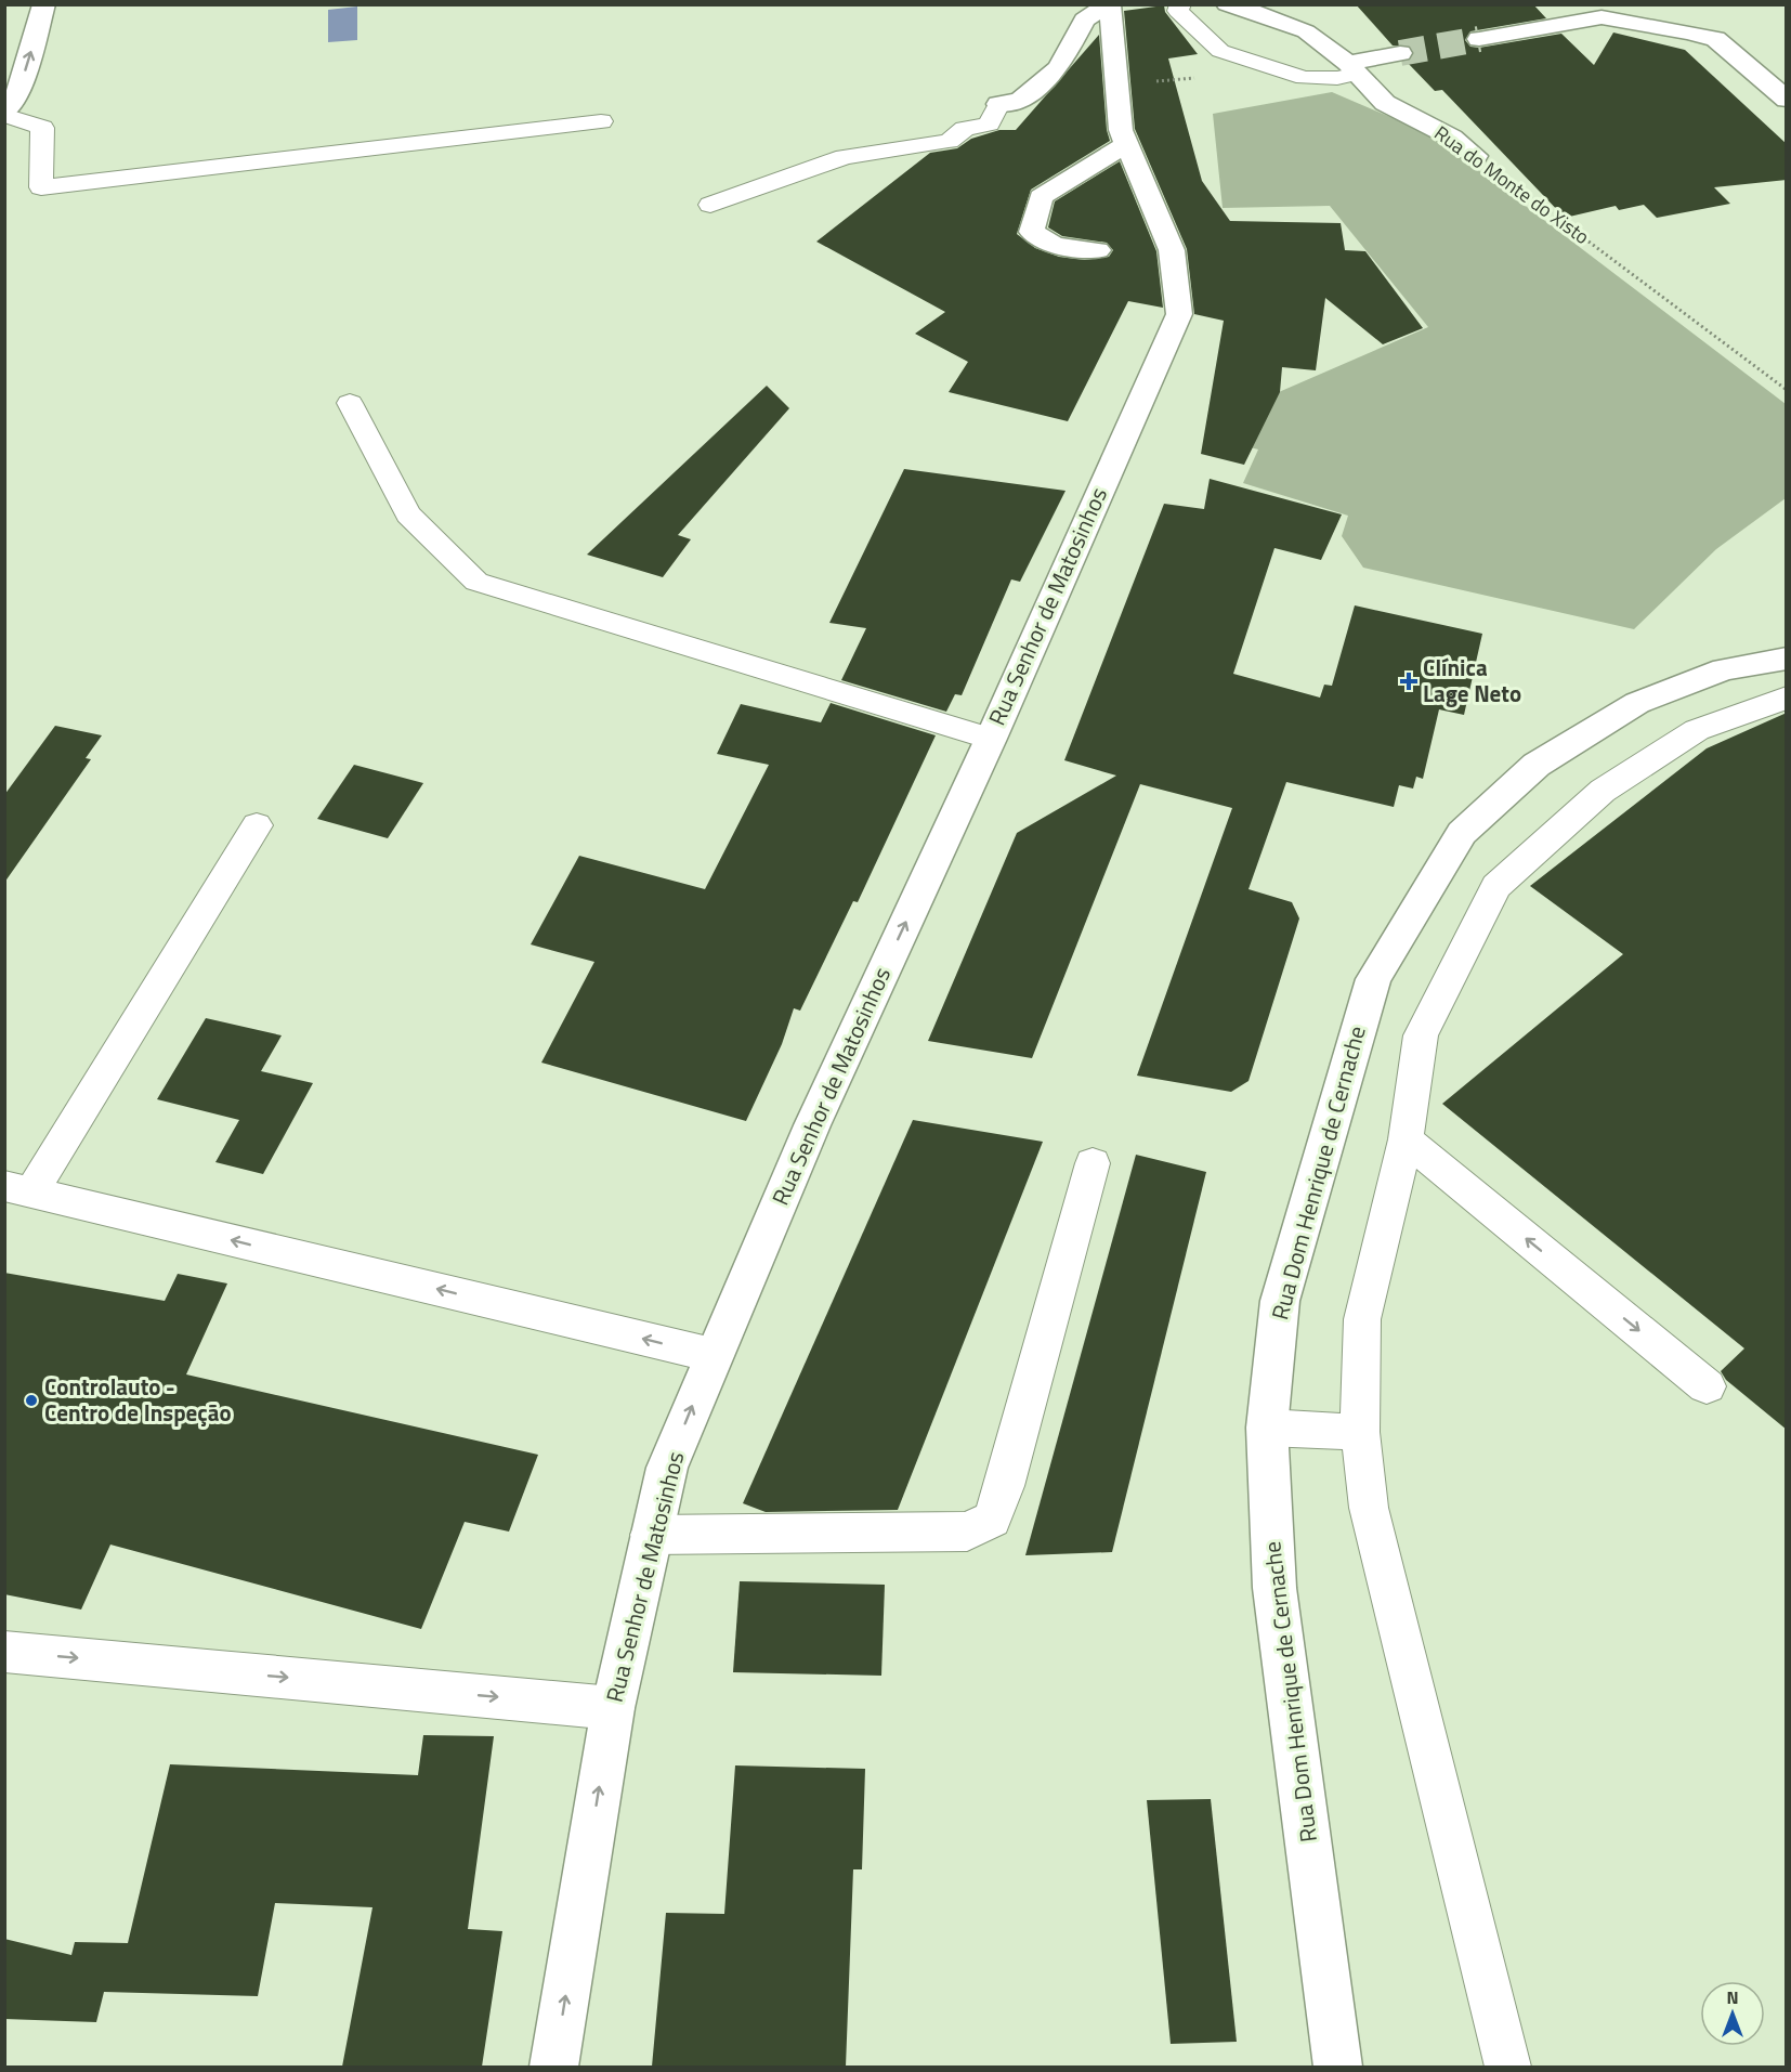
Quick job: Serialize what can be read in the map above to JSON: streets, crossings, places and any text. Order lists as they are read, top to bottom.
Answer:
{
  "streets": {
    "street": ["Rua do Monte do Xisto", "Rua Senhor de Matosinhos", "Rua Dom Henrique de Cernache"]
  },
  "one_way": ["Rua Senhor de Matosinhos"],
  "places": {
    "health": ["Clínica Lage Neto"],
    "other": ["Controlauto - Centro de Inspeção"]
  },
  "north": "top"
}
